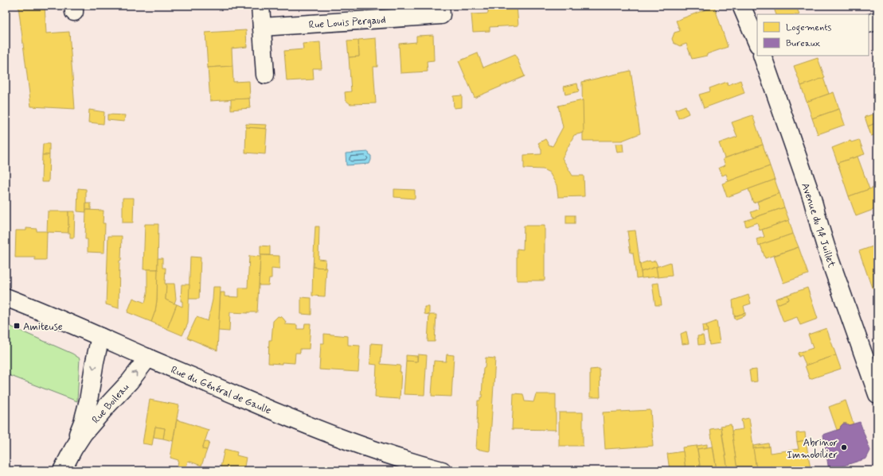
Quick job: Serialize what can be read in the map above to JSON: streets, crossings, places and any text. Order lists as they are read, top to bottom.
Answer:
{
  "streets": {
    "street": [
      "Rue Louis Pergaud",
      "Avenue du 14 Juillet",
      "Rue du Général de Gaulle",
      "Rue Boileau"
    ]
  },
  "crossings": [
    ["Rue du Général de Gaulle", "Rue Boileau"]
  ],
  "places": {
    "transit": ["Amiteuse"],
    "other": ["Abrinor Immobilier"]
  },
  "legend": ["Logements", "Bureaux"]
}
